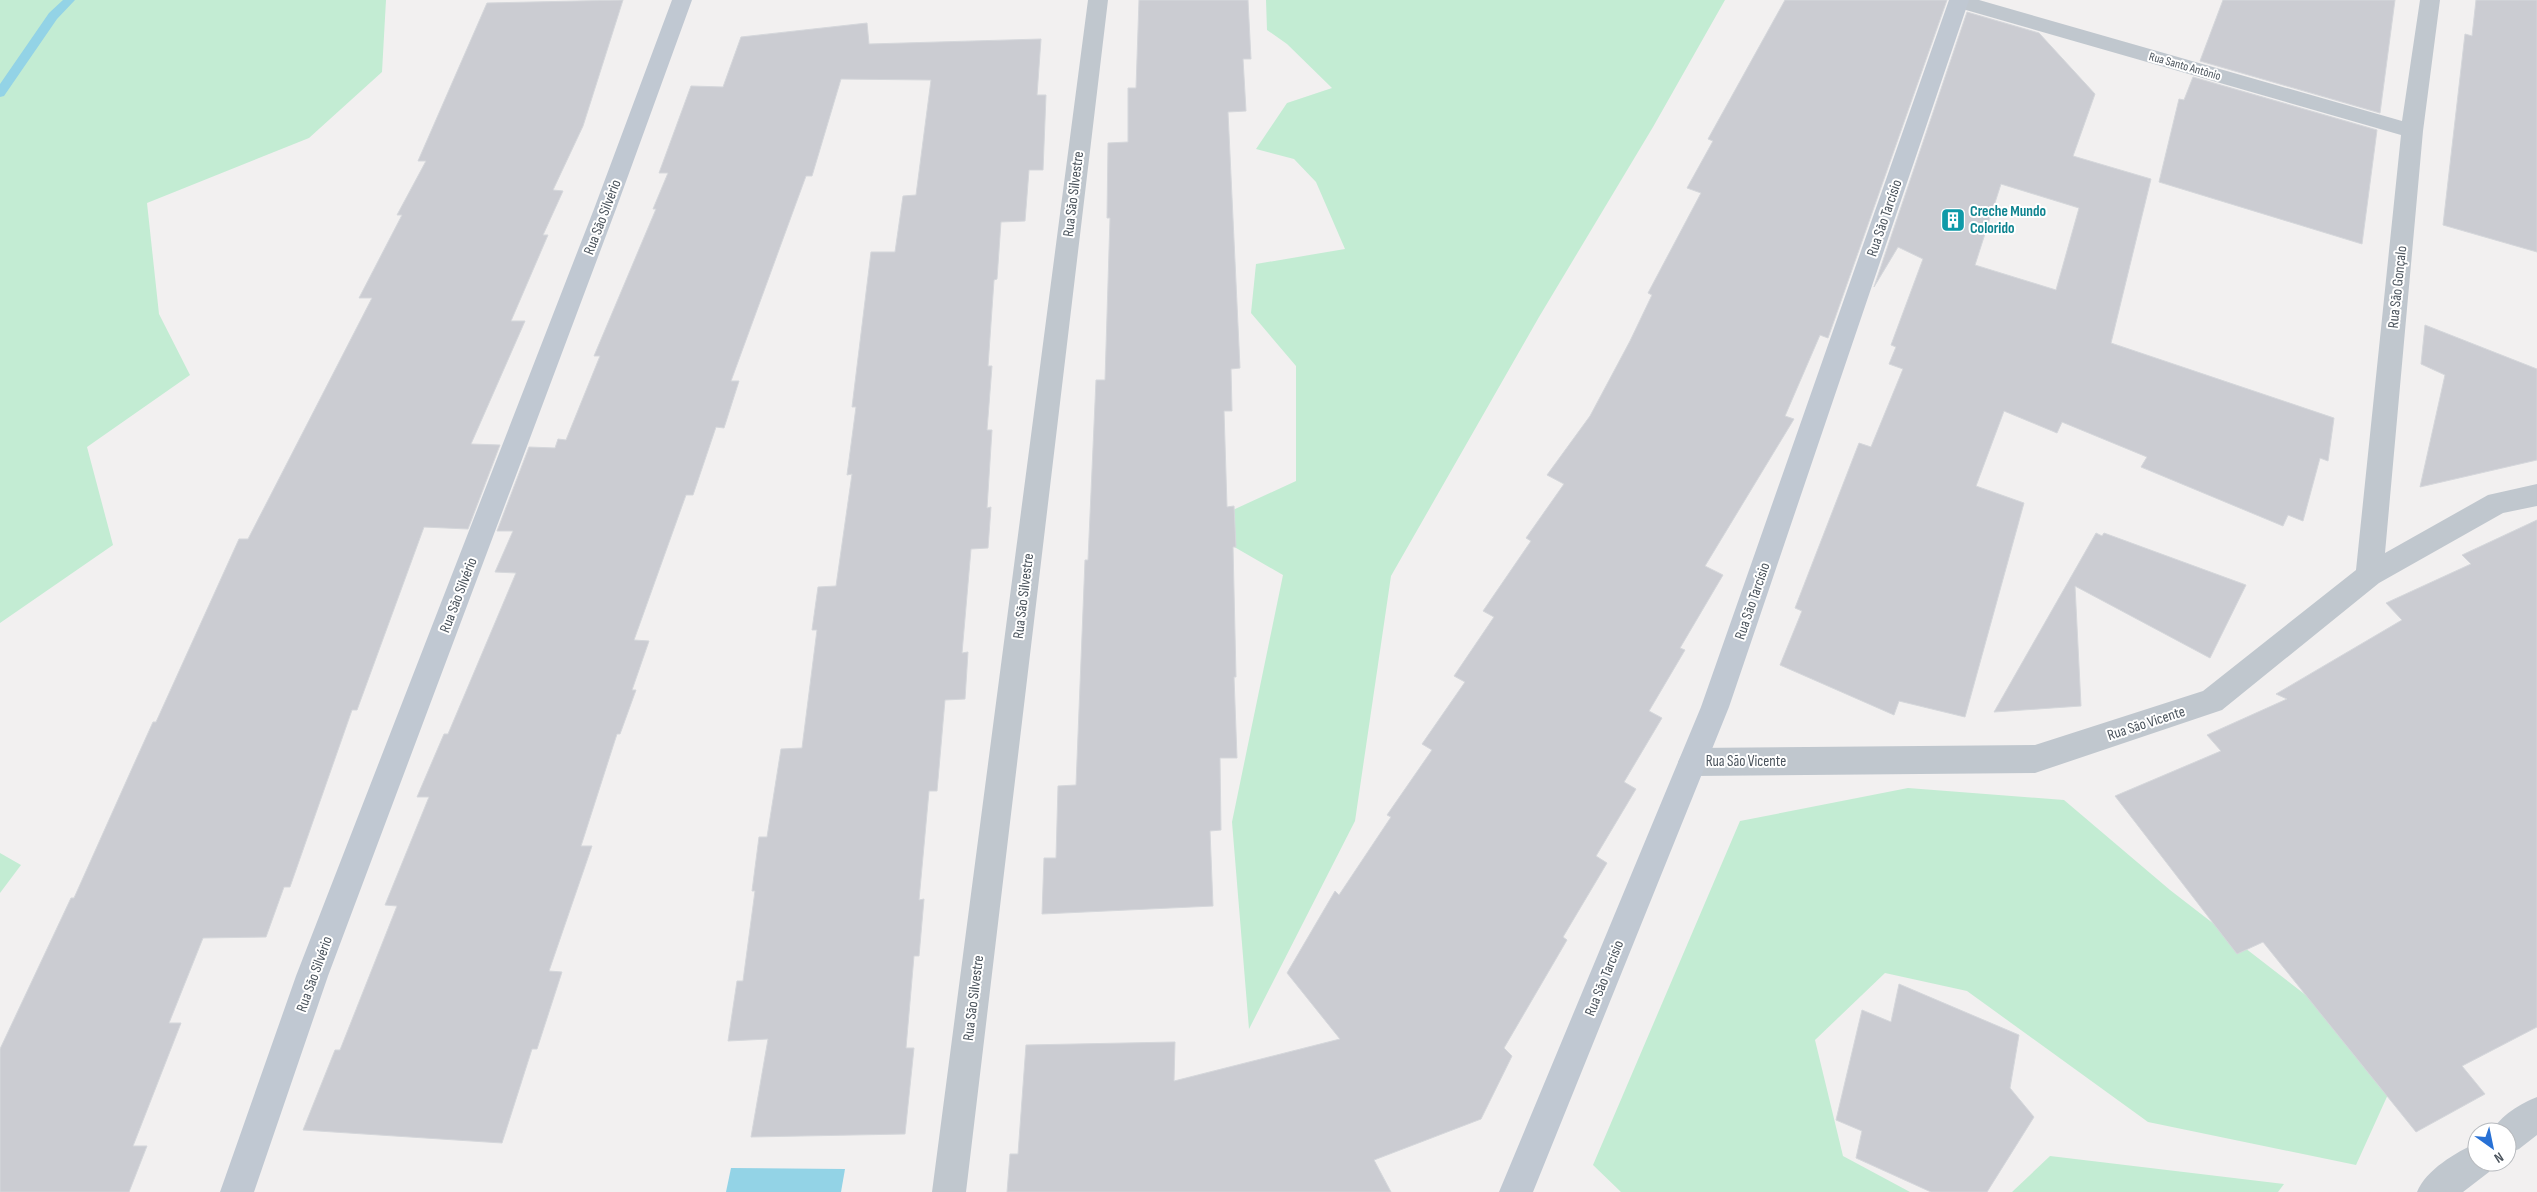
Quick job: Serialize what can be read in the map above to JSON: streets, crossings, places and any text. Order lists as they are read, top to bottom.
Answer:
{
  "streets": {
    "street": [
      "Rua Santo Antônio",
      "Rua São Silvestre",
      "Rua São Silvério",
      "Rua São Tarcísio",
      "Rua São Gonçalo",
      "Rua São Vicente"
    ]
  },
  "crossings": [
    ["Rua Santo Antônio", "Rua São Tarcísio"],
    ["Rua Santo Antônio", "Rua São Gonçalo"],
    ["Rua São Tarcísio", "Rua São Vicente"],
    ["Rua São Gonçalo", "Rua São Vicente"]
  ],
  "places": {
    "building": ["Creche Mundo Colorido"]
  },
  "north": "bottom right"
}
